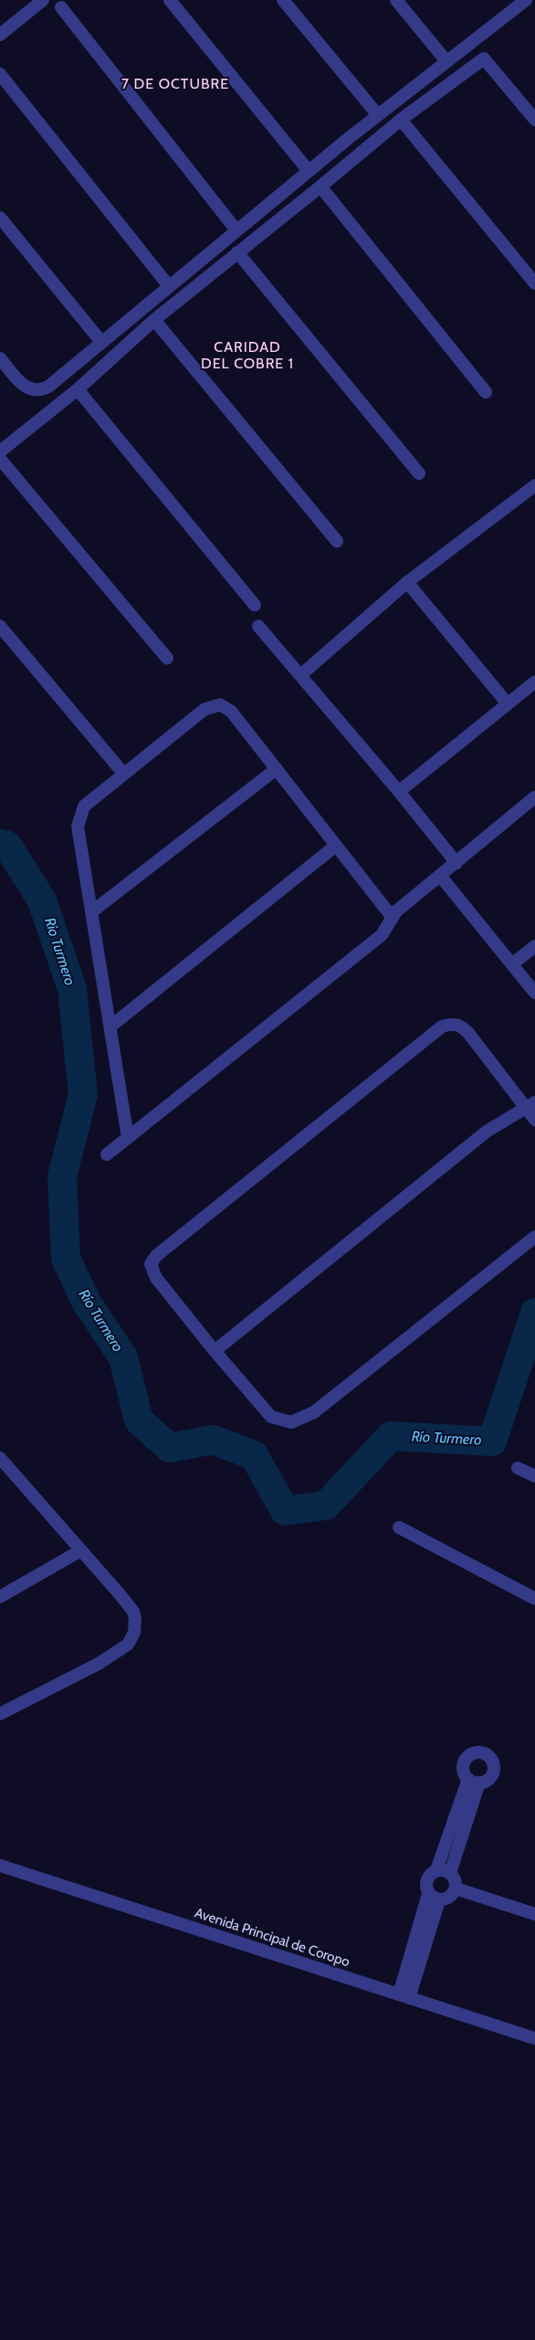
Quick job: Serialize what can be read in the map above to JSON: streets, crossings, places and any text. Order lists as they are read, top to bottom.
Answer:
{
  "streets": {
    "street": ["Avenida Principal de Coropo"]
  },
  "districts": ["7 DE OCTUBRE", "CARIDAD DEL COBRE 1"],
  "water": ["Río Turmero"]
}
